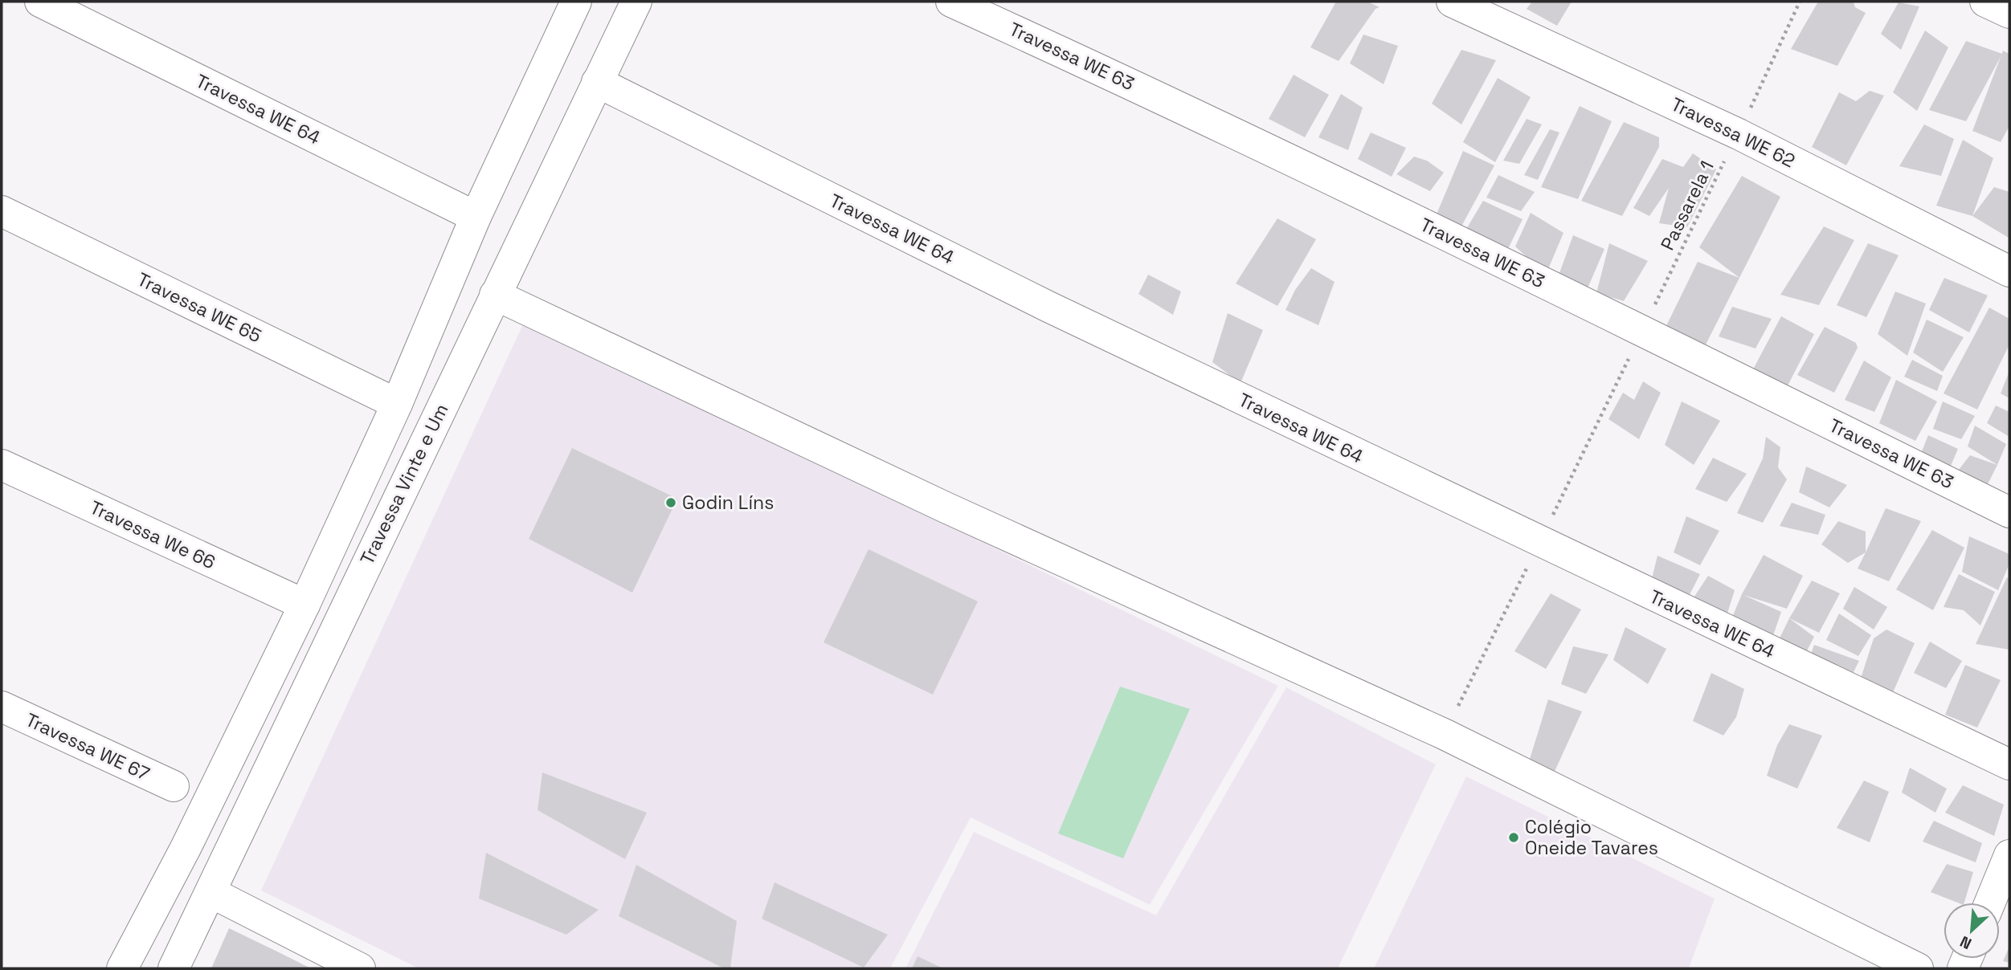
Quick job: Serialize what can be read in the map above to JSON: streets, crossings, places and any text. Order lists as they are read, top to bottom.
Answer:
{
  "streets": {
    "street": [
      "Travessa WE 63",
      "Travessa WE 64",
      "Travessa WE 62",
      "Travessa WE 65",
      "Travessa Vinte e Um",
      "Travessa We 66",
      "Travessa WE 67"
    ],
    "path": ["Passarela 1"]
  },
  "crossings": [
    ["Travessa WE 63", "Passarela 1"],
    ["Travessa WE 64", "Travessa Vinte e Um"],
    ["Travessa WE 62", "Passarela 1"],
    ["Travessa WE 65", "Travessa Vinte e Um"],
    ["Travessa Vinte e Um", "Travessa We 66"]
  ],
  "places": ["Godin Líns", "Colégio Oneide Tavares"],
  "north": "bottom left"
}
